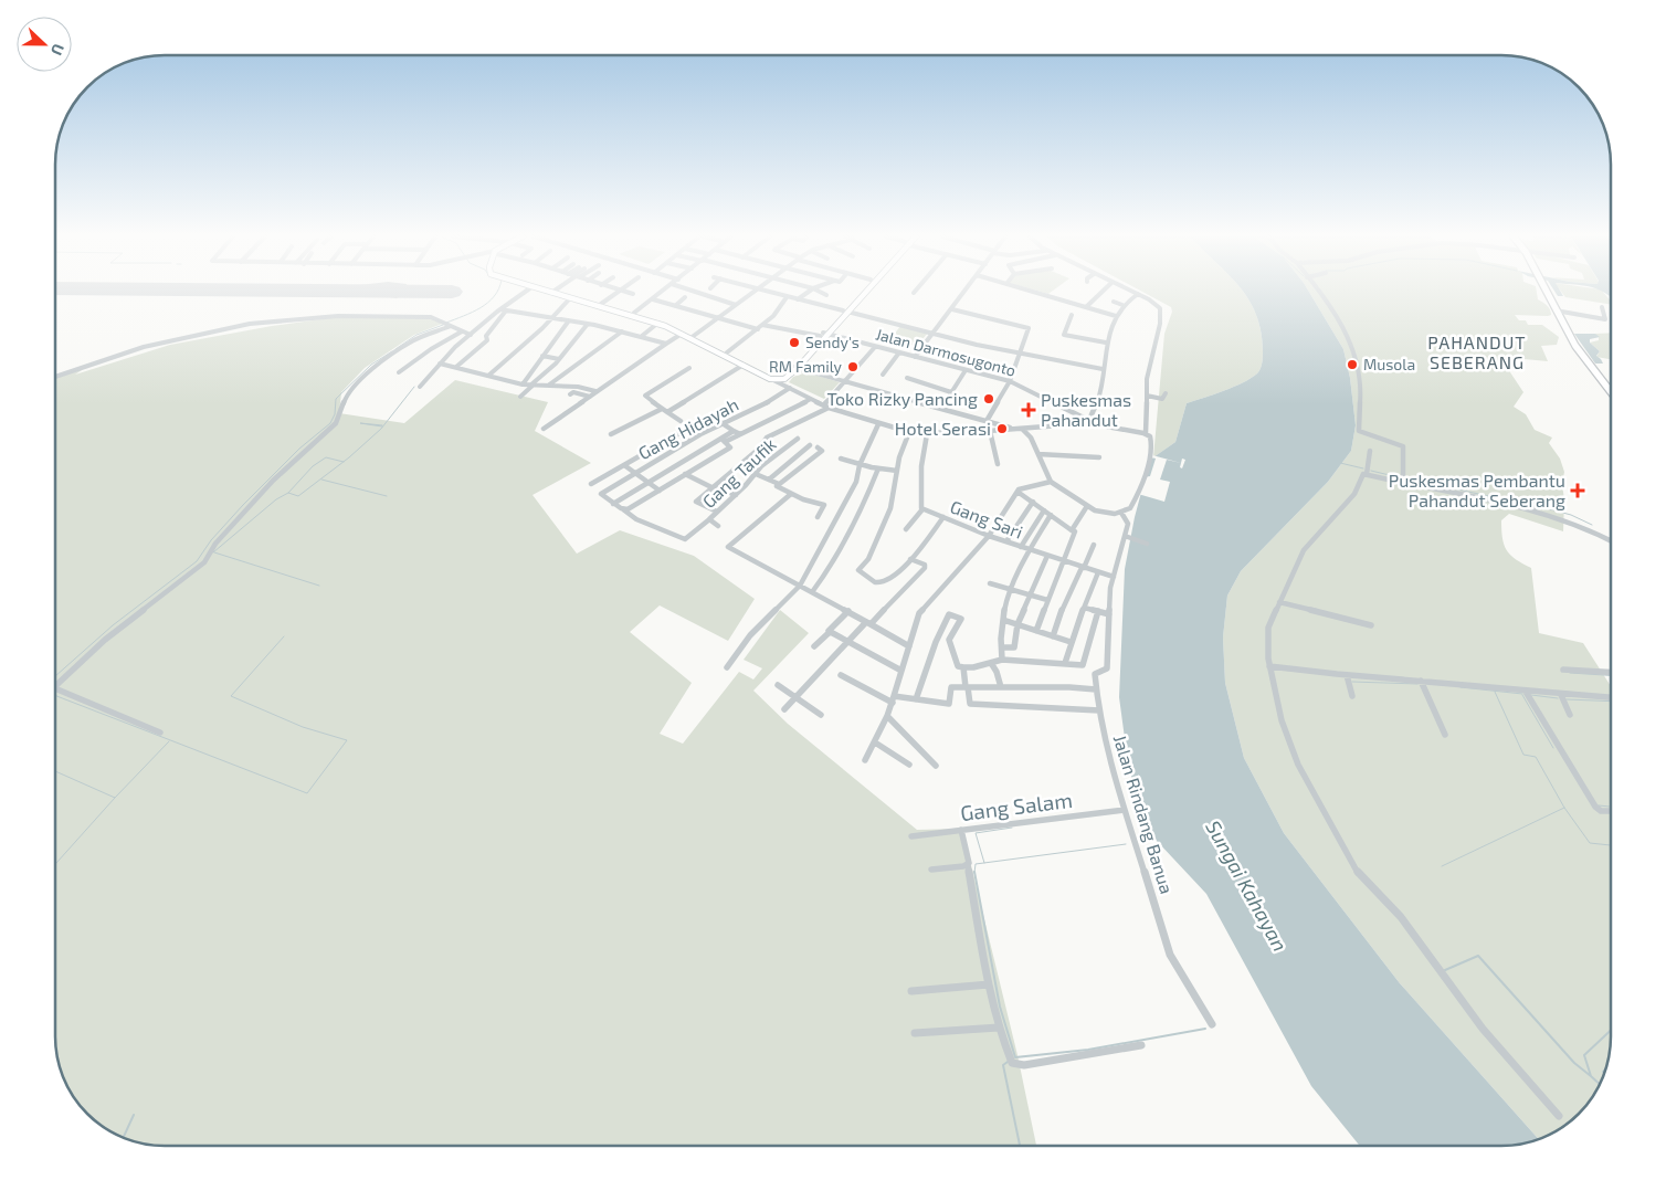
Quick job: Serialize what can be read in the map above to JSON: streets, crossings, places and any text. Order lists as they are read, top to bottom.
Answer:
{
  "streets": {
    "street": [
      "Jalan Darmosugonto",
      "Gang Hidayah",
      "Gang Taufik",
      "Gang Sari",
      "Gang Salam",
      "Jalan Rindang Banua"
    ]
  },
  "crossings": [
    ["Gang Salam", "Jalan Rindang Banua"]
  ],
  "districts": ["PAHANDUT SEBERANG"],
  "water": ["Sungai Kahayan"],
  "places": {
    "other": [
      "Sendy's",
      "Musola",
      "RM Family",
      "Toko Rizky Pancing",
      "Hotel Serasi"
    ],
    "health": ["Puskesmas Pahandut", "Puskesmas Pembantu Pahandut Seberang"]
  },
  "north": "right"
}
